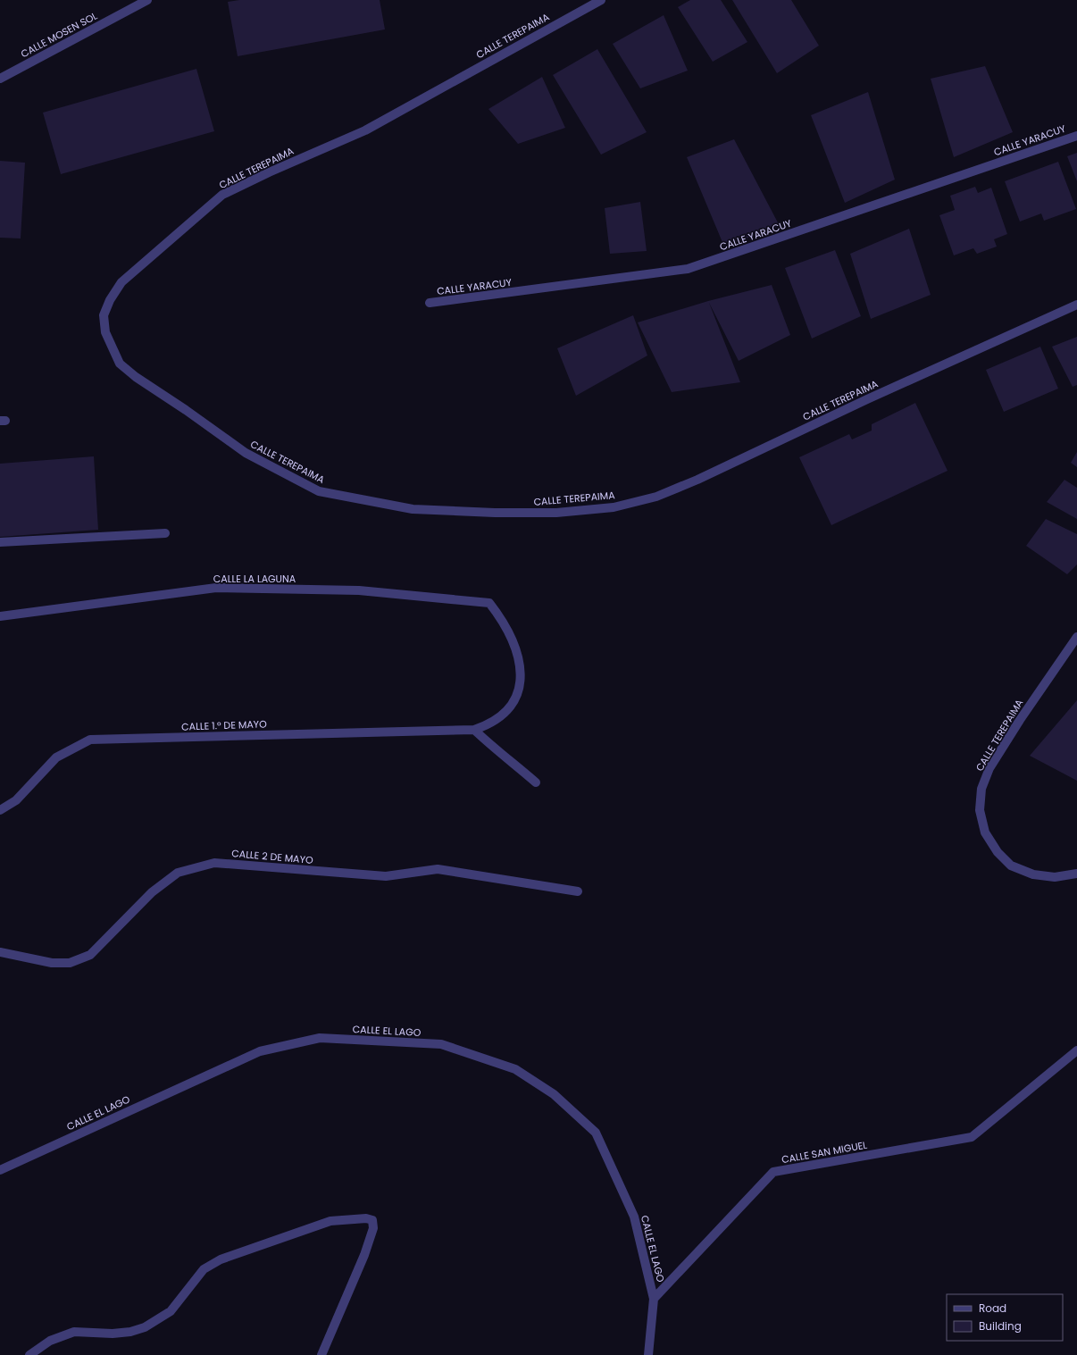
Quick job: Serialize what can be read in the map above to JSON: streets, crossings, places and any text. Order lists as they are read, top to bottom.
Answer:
{
  "streets": {
    "street": [
      "CALLE MOSEN SOL",
      "CALLE TEREPAIMA",
      "CALLE YARACUY",
      "CALLE LA LAGUNA",
      "CALLE 1.° DE MAYO",
      "CALLE 2 DE MAYO",
      "CALLE EL LAGO",
      "CALLE SAN MIGUEL"
    ]
  },
  "crossings": [
    ["CALLE LA LAGUNA", "CALLE 1.° DE MAYO"],
    ["CALLE EL LAGO", "CALLE SAN MIGUEL"]
  ],
  "legend": ["Road", "Building"]
}
